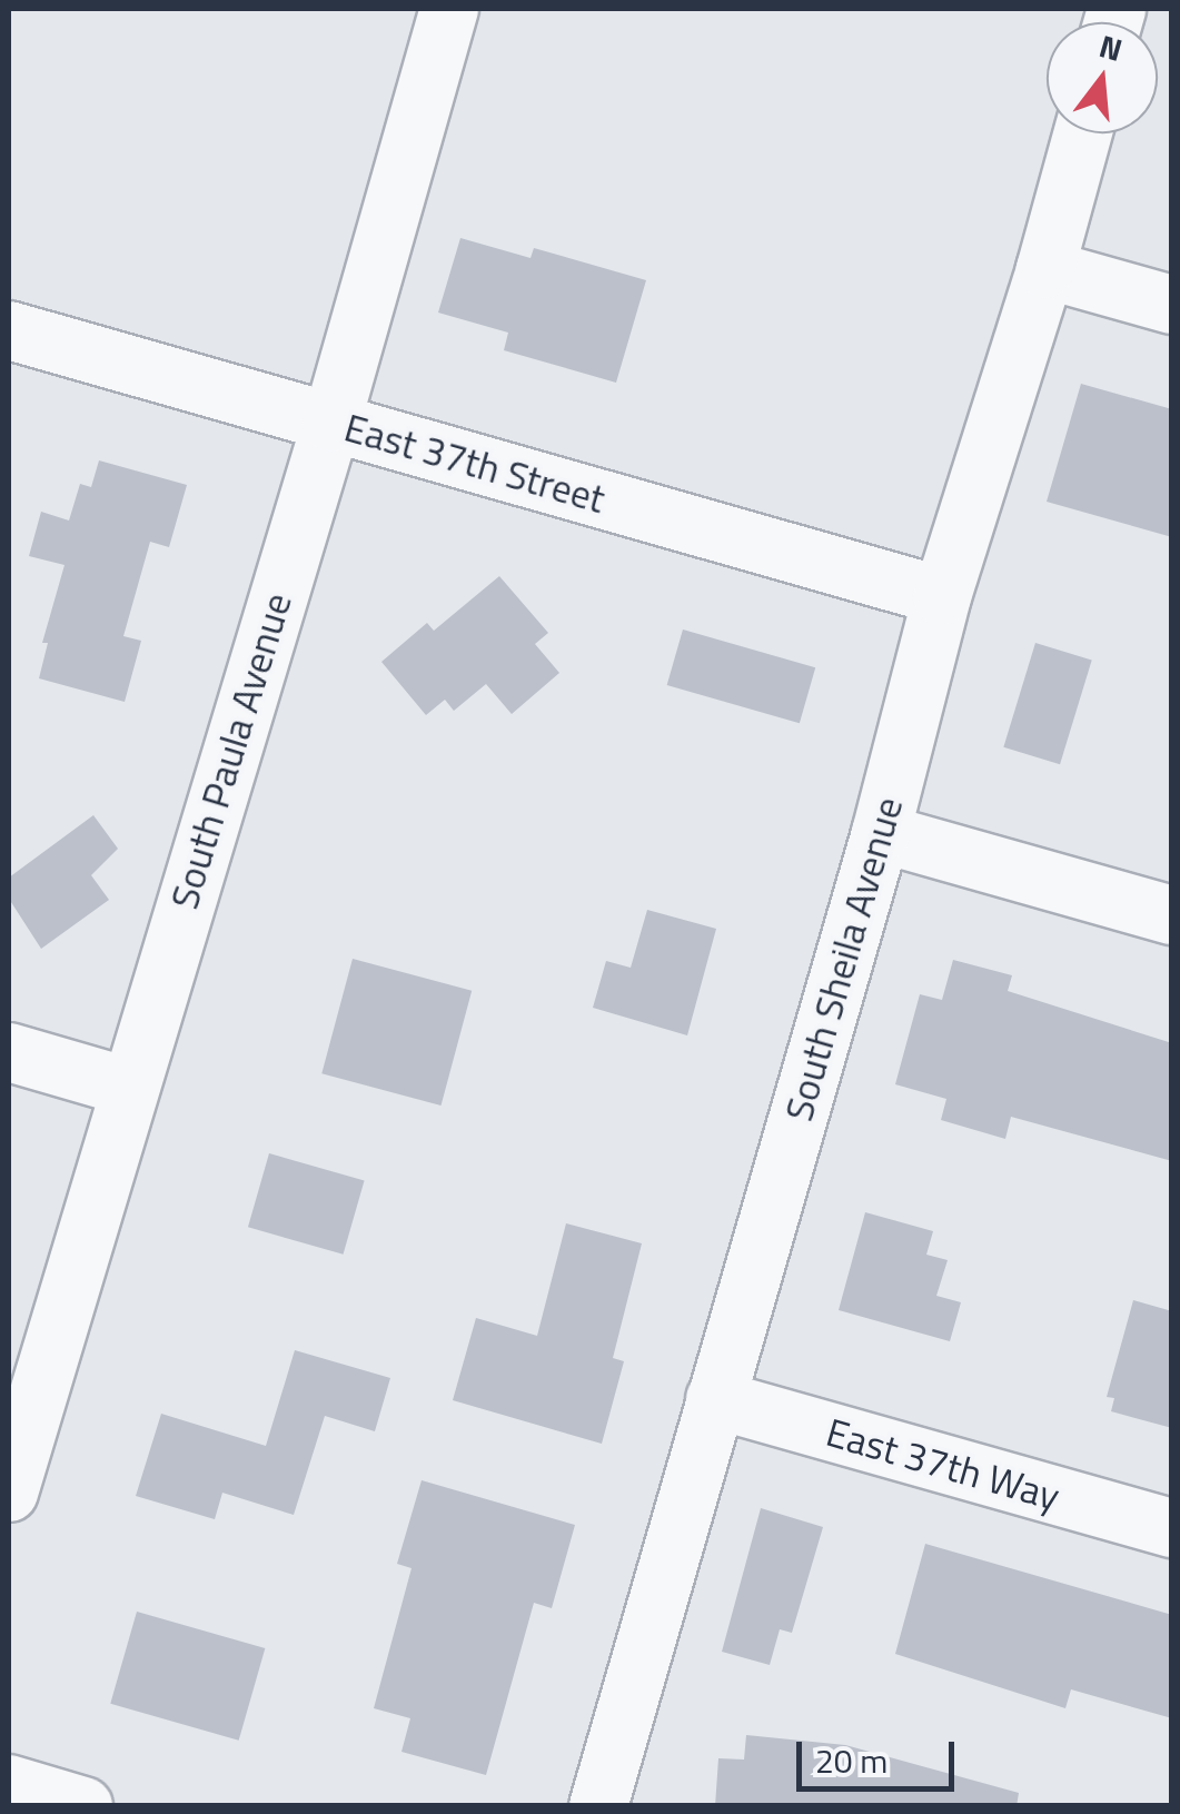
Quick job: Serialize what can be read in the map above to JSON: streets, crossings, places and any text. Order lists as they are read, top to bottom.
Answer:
{
  "streets": {
    "street": [
      "East 37th Street",
      "South Paula Avenue",
      "South Sheila Avenue",
      "East 37th Way"
    ]
  },
  "crossings": [
    ["East 37th Street", "South Paula Avenue"],
    ["East 37th Street", "South Sheila Avenue"],
    ["South Sheila Avenue", "East 37th Way"]
  ],
  "scale_bar": "20 m",
  "north": "top"
}
